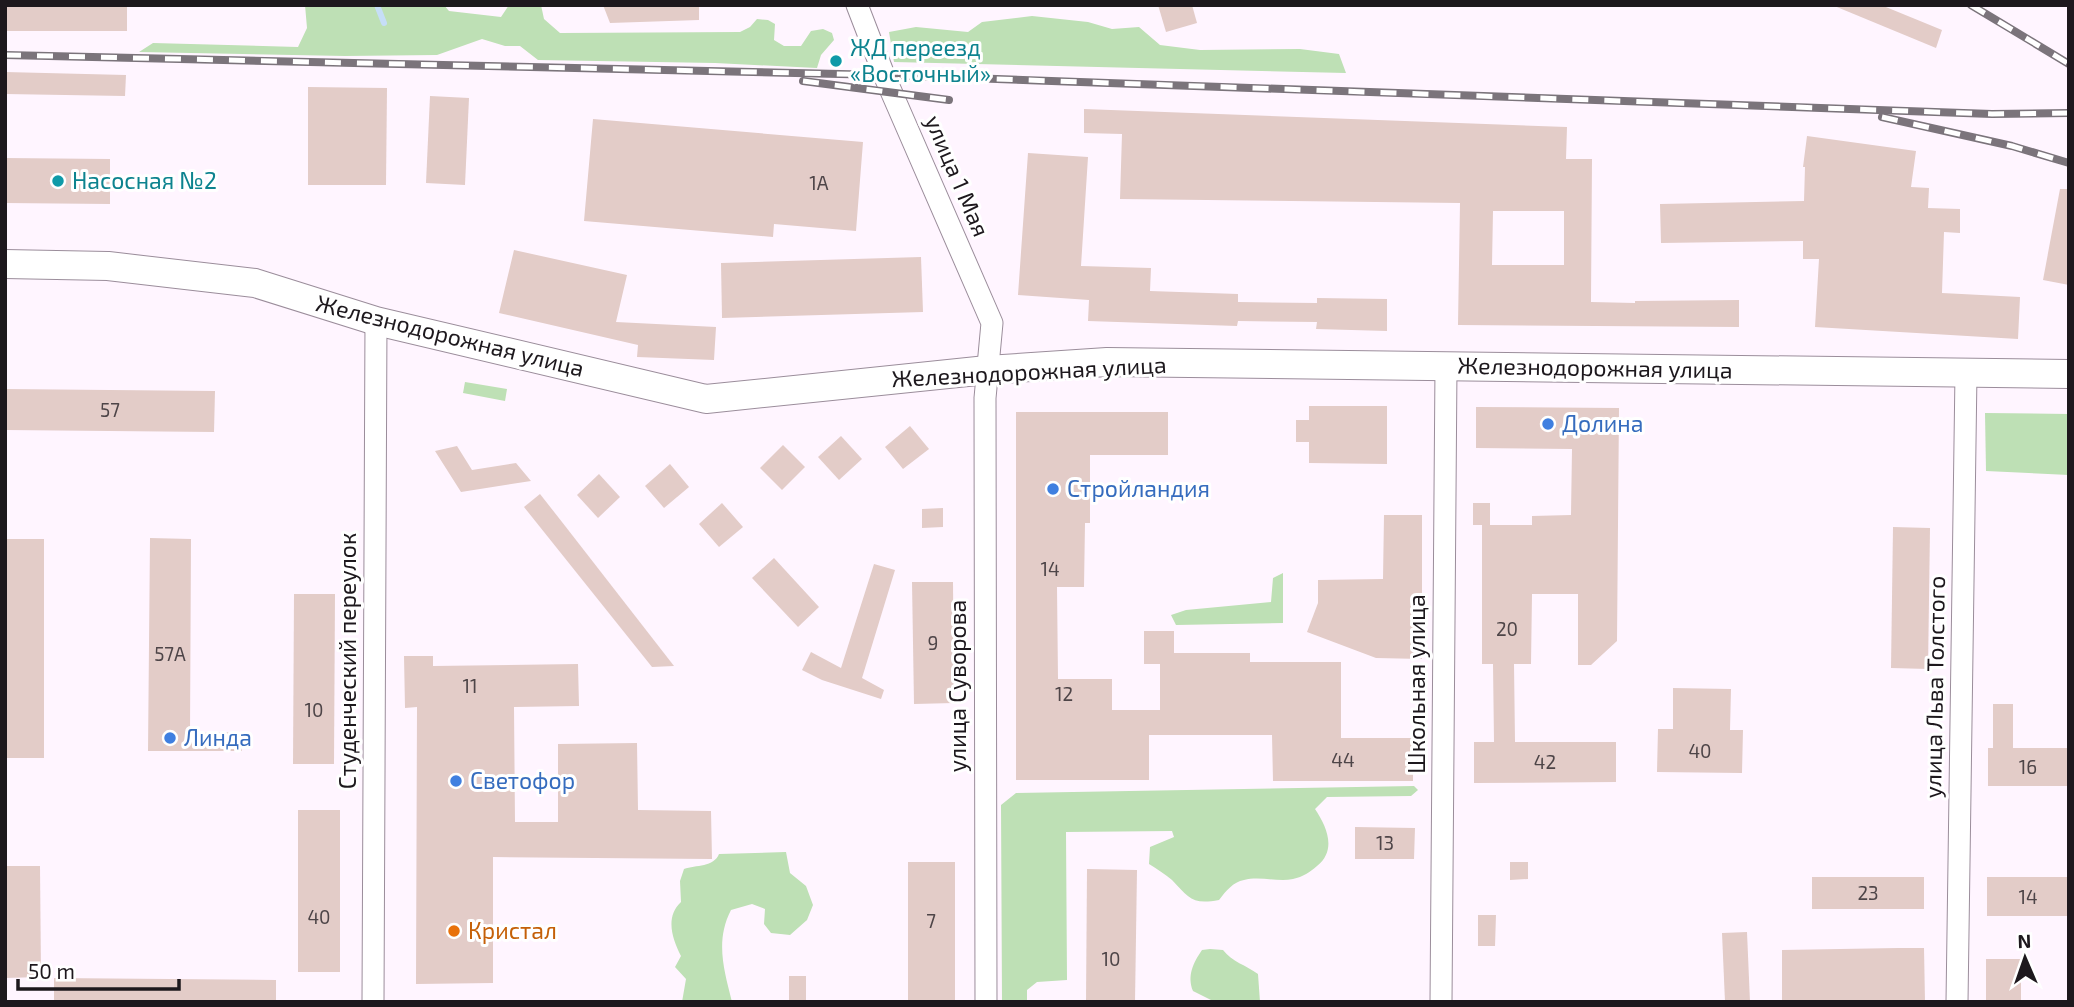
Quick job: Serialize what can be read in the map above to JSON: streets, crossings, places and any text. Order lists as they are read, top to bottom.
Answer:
{
  "streets": {
    "main road": ["Железнодорожная улица"],
    "street": [
      "улица 1 Мая",
      "Студенческий переулок",
      "Школьная улица",
      "улица Суворова",
      "улица Льва Толстого"
    ]
  },
  "crossings": [
    ["улица 1 Мая", "Железнодорожная улица"],
    ["улица 1 Мая", "улица Суворова"],
    ["Железнодорожная улица", "Студенческий переулок"],
    ["Железнодорожная улица", "Школьная улица"],
    ["Железнодорожная улица", "улица Суворова"],
    ["Железнодорожная улица", "улица Льва Толстого"]
  ],
  "places": [
    "ЖД переезд «Восточный»",
    "Насосная №2",
    "Долина",
    "Стройландия",
    "Линда",
    "Светофор",
    "Кристал"
  ],
  "house_numbers": [
    "1А",
    "57",
    "14",
    "20",
    "9",
    "57А",
    "11",
    "12",
    "10",
    "40",
    "44",
    "42",
    "16",
    "13",
    "23",
    "14",
    "40",
    "7",
    "10"
  ],
  "scale_bar": "50 m",
  "north": "top"
}
